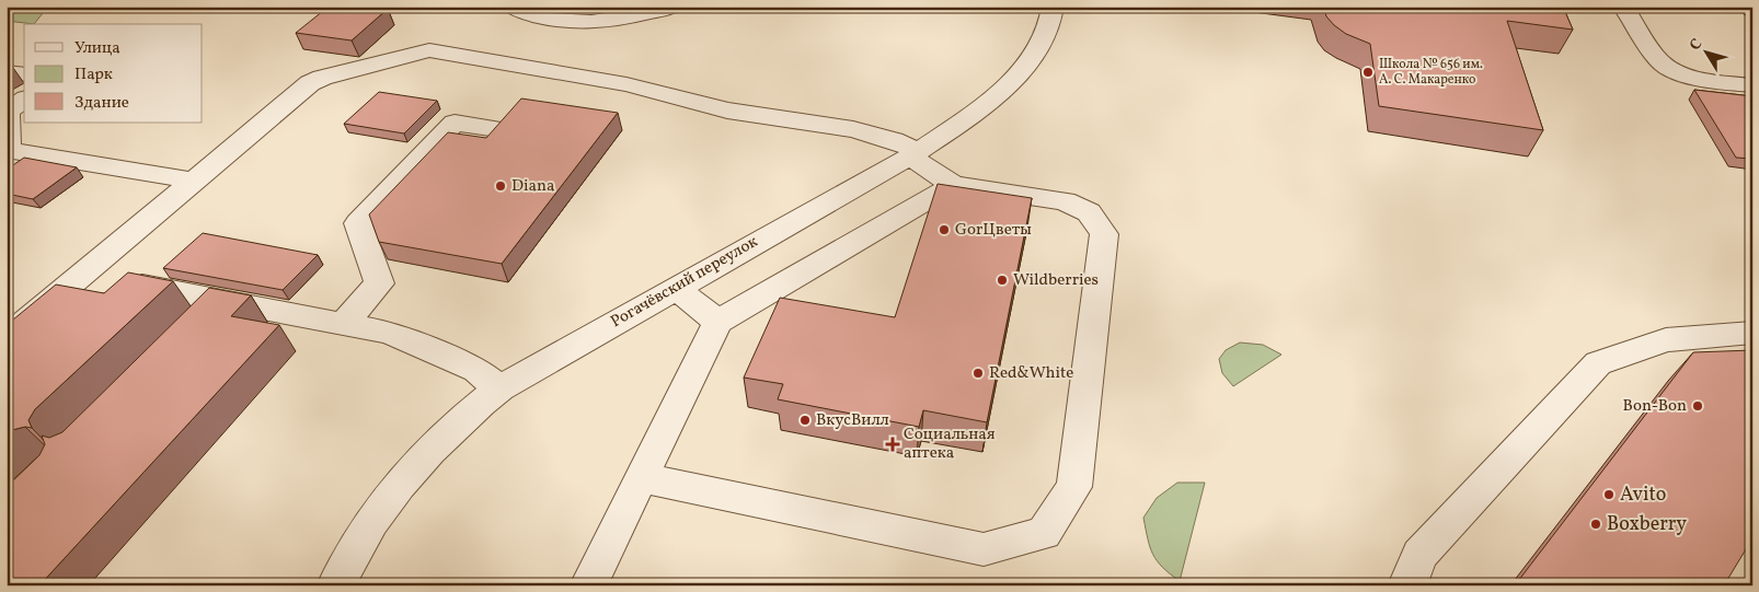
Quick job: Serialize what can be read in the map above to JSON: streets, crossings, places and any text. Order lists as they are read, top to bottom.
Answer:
{
  "streets": {
    "street": ["Рогачёвский переулок"]
  },
  "places": {
    "other": [
      "Школа № 656 им. А. С. Макаренко",
      "Diana",
      "GorЦветы",
      "Wildberries",
      "Red&White",
      "Bon-Bon",
      "ВкусВилл",
      "Avito",
      "Boxberry"
    ],
    "health": ["Социальная аптека"]
  },
  "legend": ["Улица", "Парк", "Здание"],
  "north": "top left"
}
